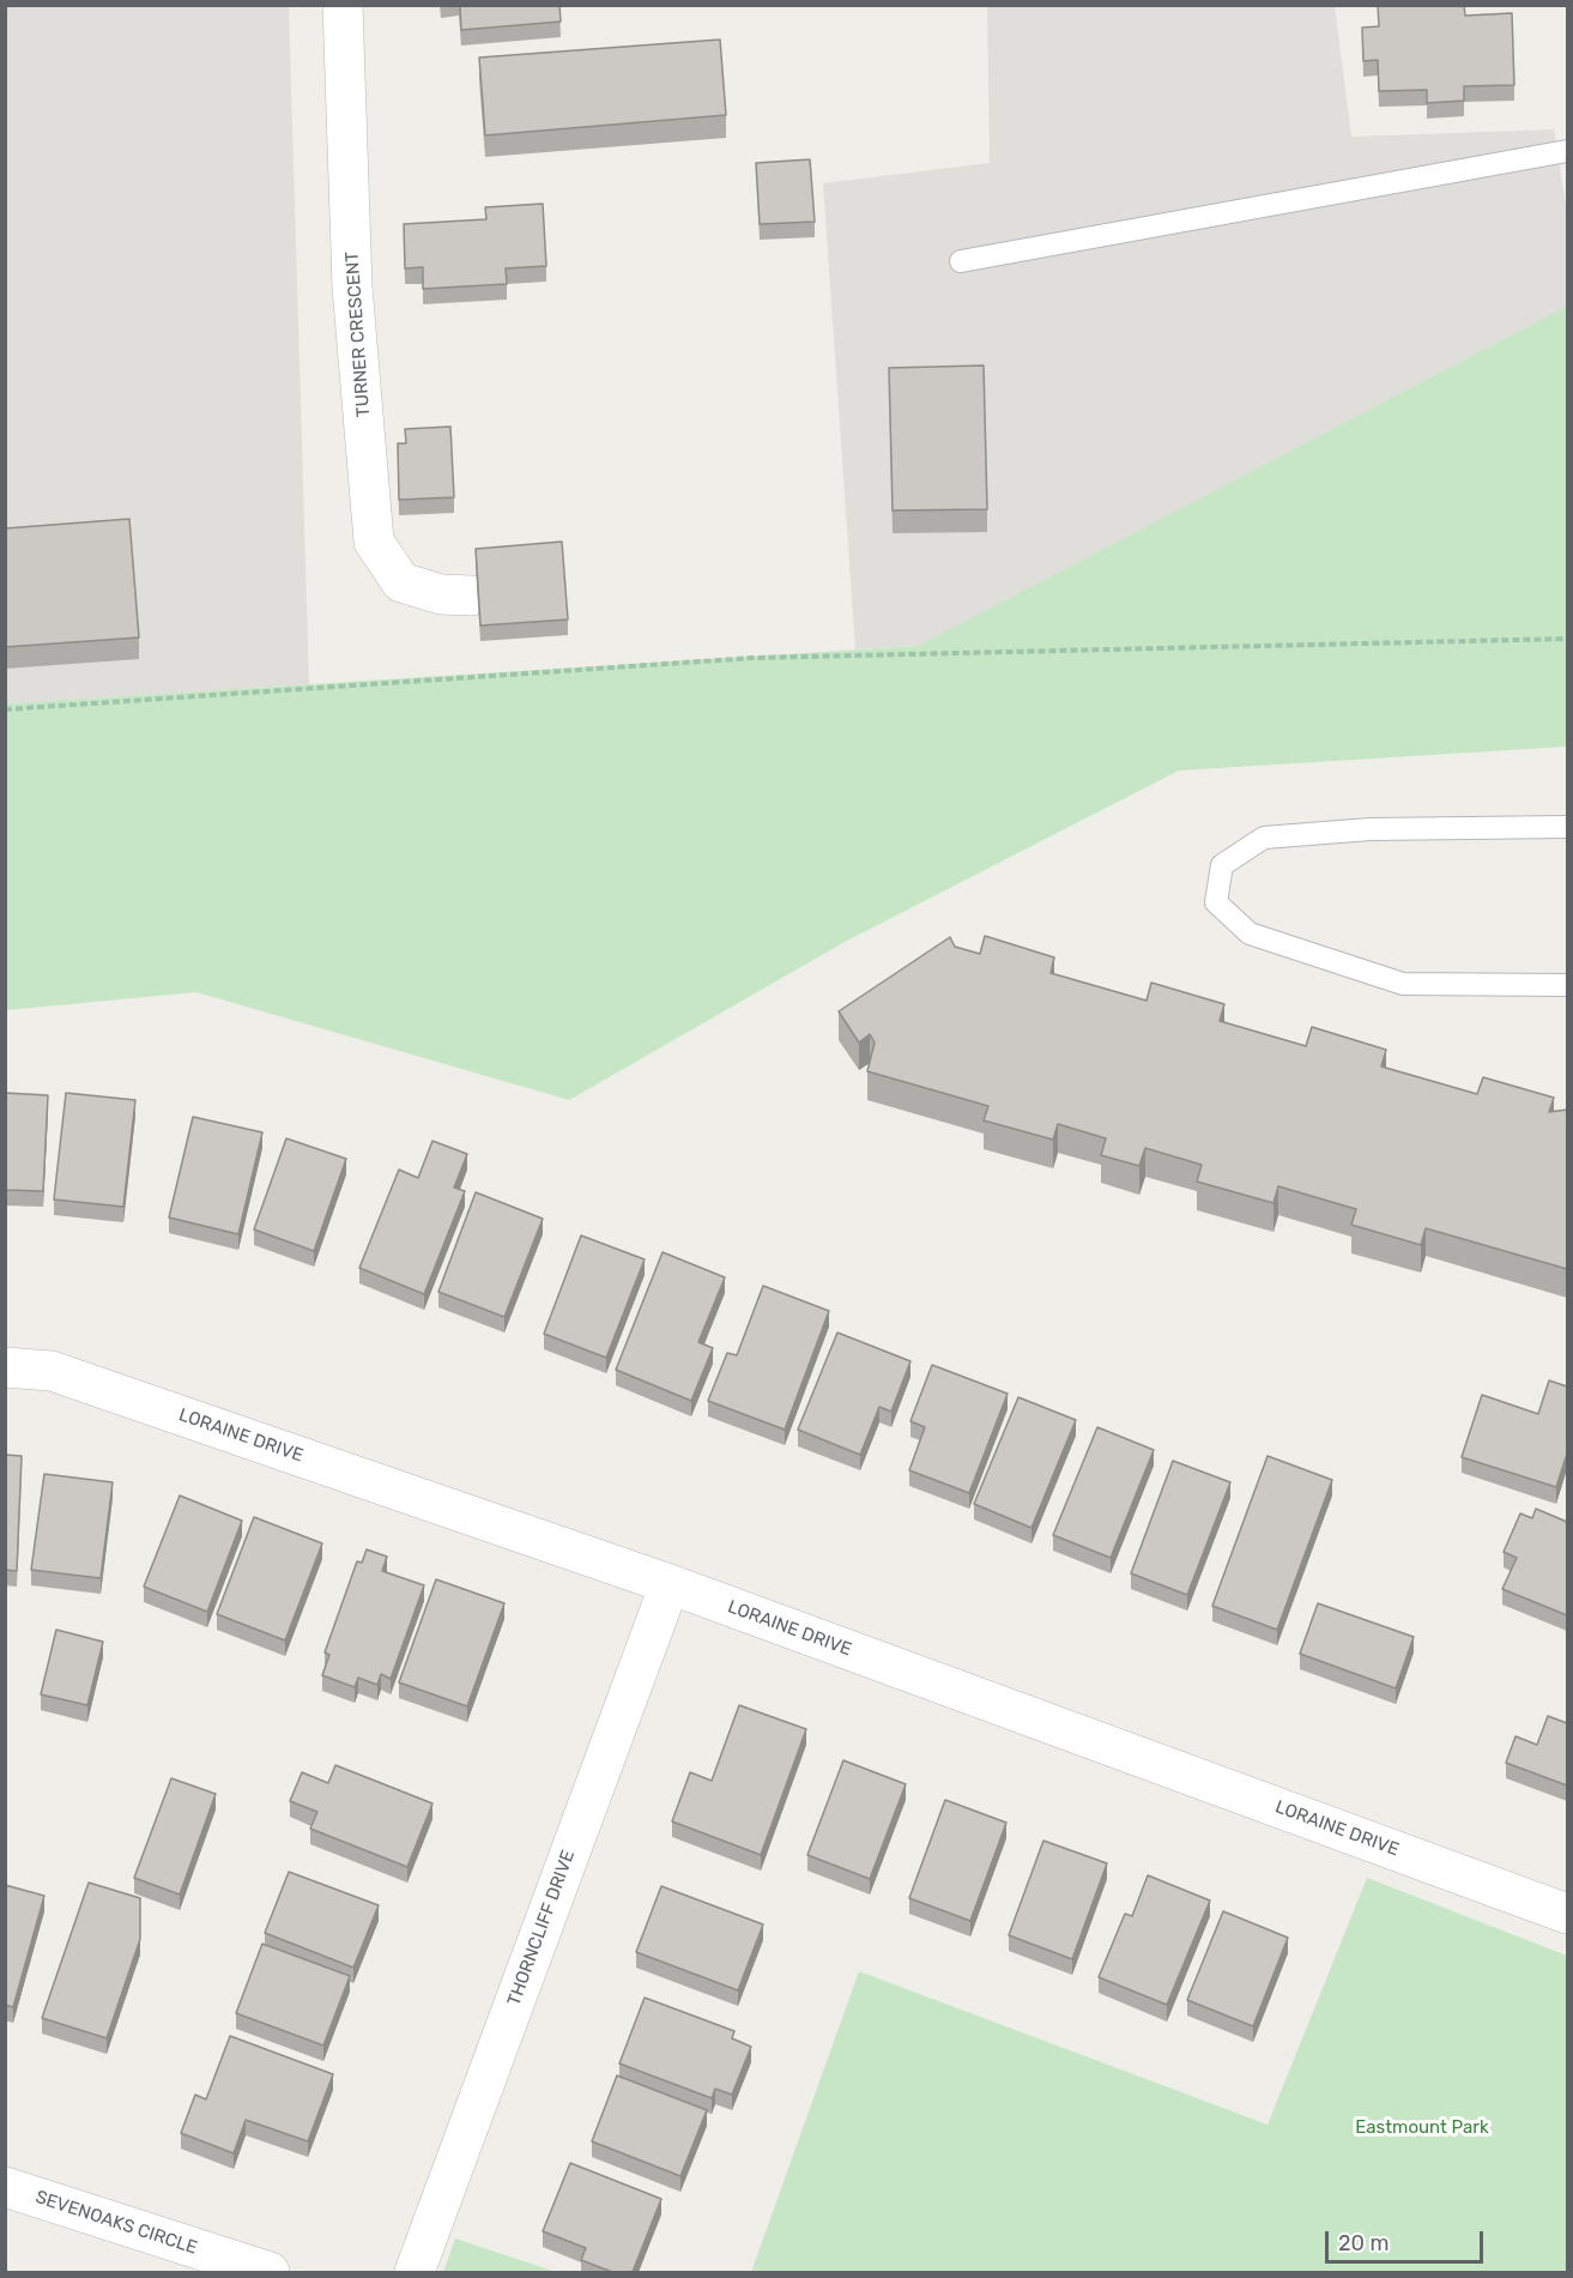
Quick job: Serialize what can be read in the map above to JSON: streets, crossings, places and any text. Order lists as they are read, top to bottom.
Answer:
{
  "streets": {
    "street": [
      "TURNER CRESCENT",
      "LORAINE DRIVE",
      "THORNCLIFF DRIVE",
      "SEVENOAKS CIRCLE"
    ]
  },
  "crossings": [
    ["LORAINE DRIVE", "THORNCLIFF DRIVE"]
  ],
  "parks": ["Eastmount Park"],
  "scale_bar": "20 m"
}
